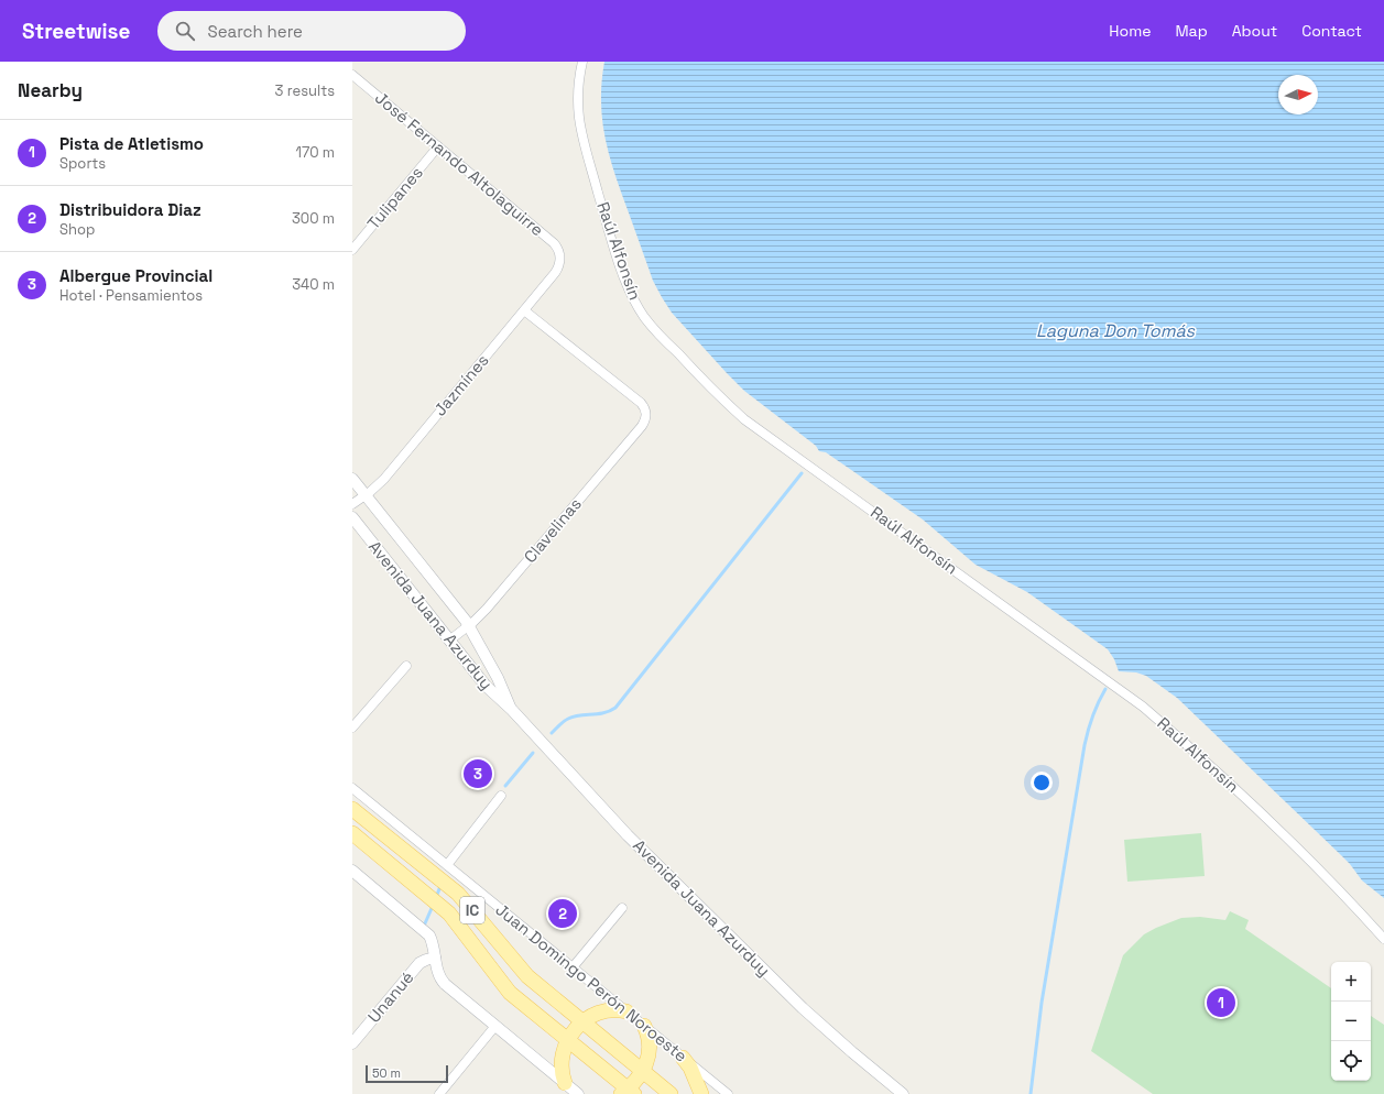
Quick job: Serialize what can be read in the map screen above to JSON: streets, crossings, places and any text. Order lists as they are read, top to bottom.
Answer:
{
  "streets": {
    "main road": ["IC"],
    "street": [
      "José Fernando Altolaguirre",
      "Tulipanes",
      "Raúl Alfonsín",
      "Jazmínes",
      "Clavelinas",
      "Avenida Juana Azurduy",
      "Juan Domingo Perón Noroeste",
      "Unanué"
    ]
  },
  "crossings": [
    ["José Fernando Altolaguirre", "Tulipanes"],
    ["José Fernando Altolaguirre", "Jazmínes"],
    ["Jazmínes", "Clavelinas"],
    ["Jazmínes", "Avenida Juana Azurduy"],
    ["Clavelinas", "Avenida Juana Azurduy"]
  ],
  "water": ["Laguna Don Tomás"],
  "scale_bar": "50 m",
  "north": "right",
  "page": {
    "header": "Streetwise",
    "search": "Search here",
    "nav": [
      "Home",
      "Map",
      "About",
      "Contact"
    ],
    "heading": ["Nearby", "3 results"],
    "list": [
      {
        "mark": "1",
        "name": "Pista de Atletismo",
        "note": "Sports",
        "value": "170 m"
      },
      {
        "mark": "2",
        "name": "Distribuidora Diaz",
        "note": "Shop",
        "value": "300 m"
      },
      {
        "mark": "3",
        "name": "Albergue Provincial",
        "note": "Hotel · Pensamientos",
        "value": "340 m"
      }
    ],
    "pins": ["3", "2", "1"],
    "map_buttons": ["+", "−"],
    "scale": "50 m"
  }
}
